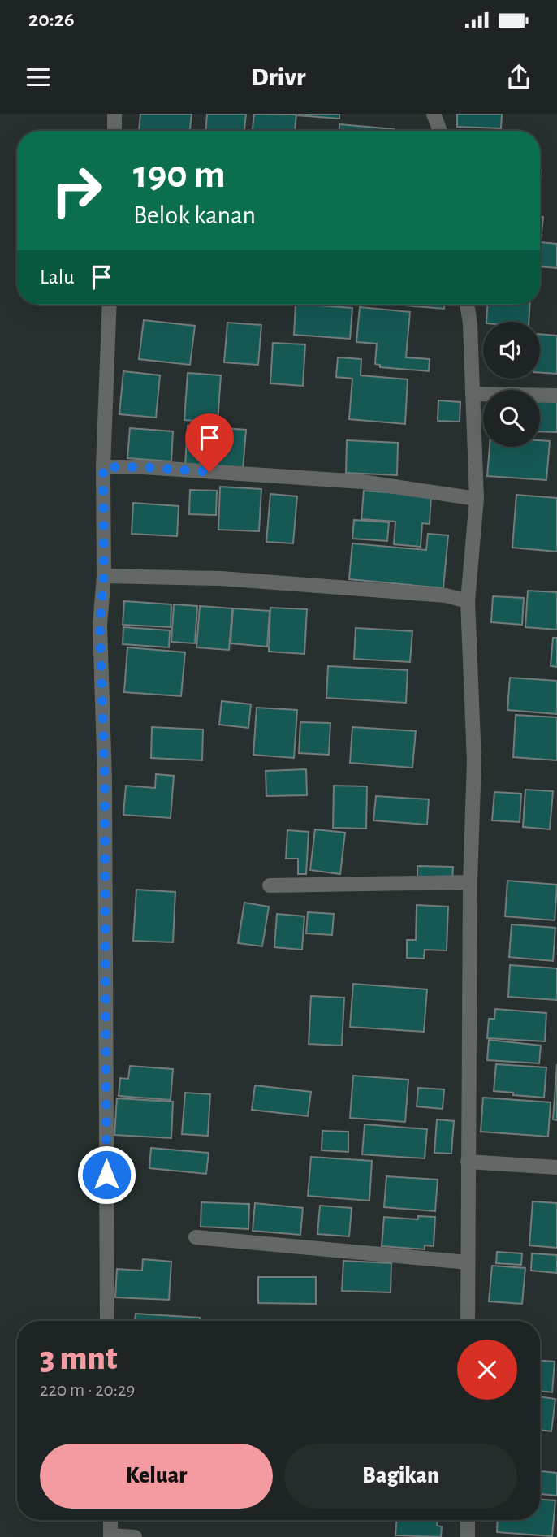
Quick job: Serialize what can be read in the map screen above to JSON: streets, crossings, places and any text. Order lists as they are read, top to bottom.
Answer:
{
  "page": {
    "status": "20:26",
    "header": "Drivr",
    "turn": ["190 m", "Belok kanan"],
    "then": "Lalu",
    "heading": ["3 mnt", "220 m · 20:29"],
    "buttons": ["Keluar", "Bagikan"]
  }
}
